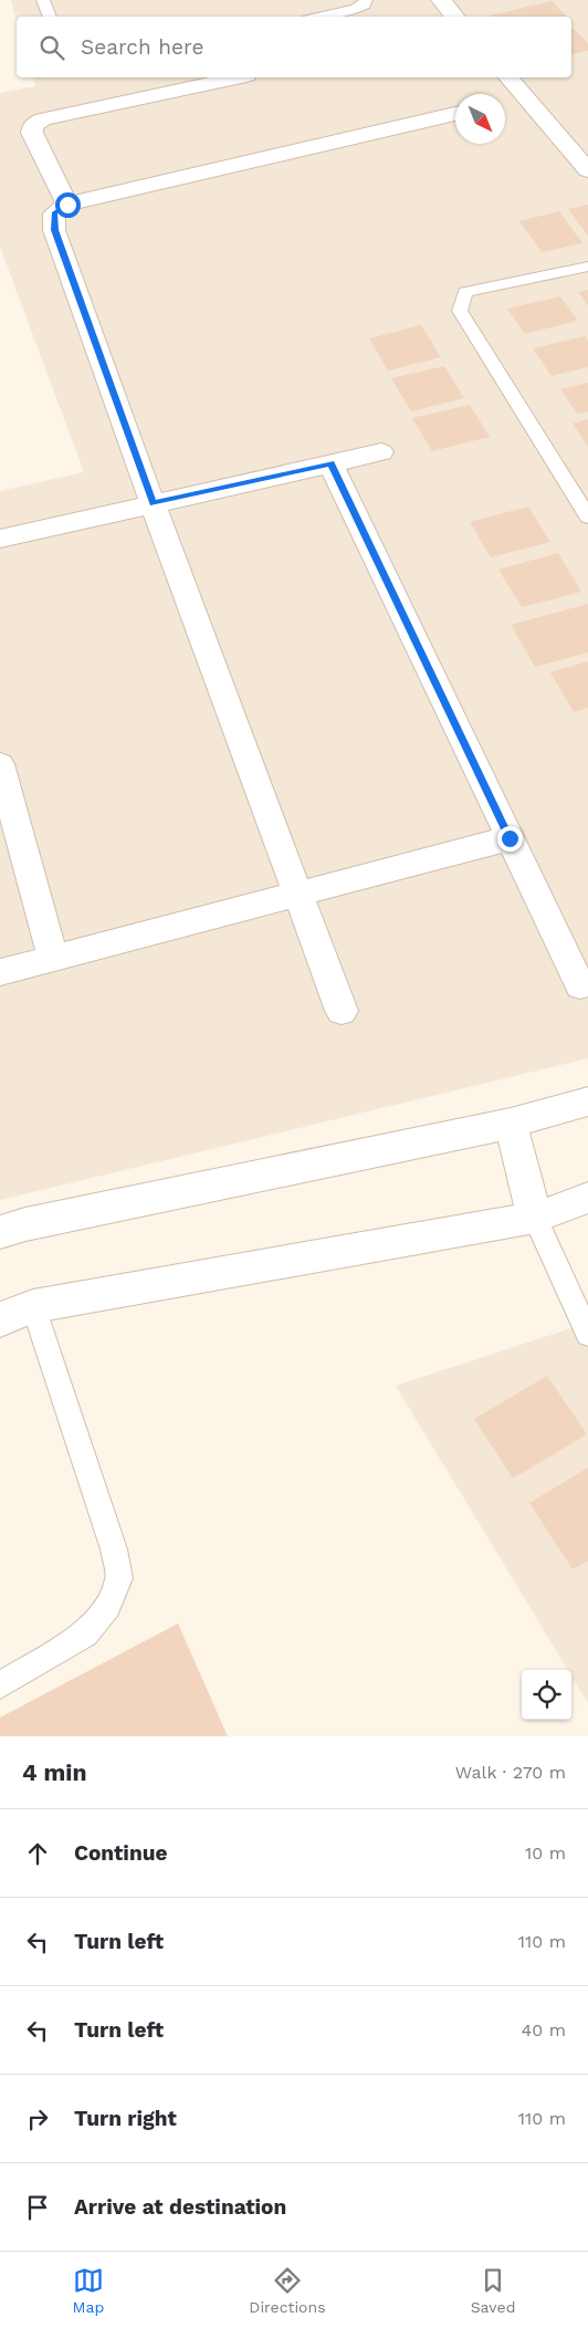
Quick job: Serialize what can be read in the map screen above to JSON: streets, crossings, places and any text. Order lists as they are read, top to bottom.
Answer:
{
  "north": "bottom right",
  "page": {
    "search": "Search here",
    "heading": ["4 min", "Walk · 270 m"],
    "list": [
      ["Continue", "10 m"],
      ["Turn left", "110 m"],
      ["Turn left", "40 m"],
      ["Turn right", "110 m"],
      "Arrive at destination"
    ],
    "nav": ["Map", "Directions", "Saved"]
  }
}
